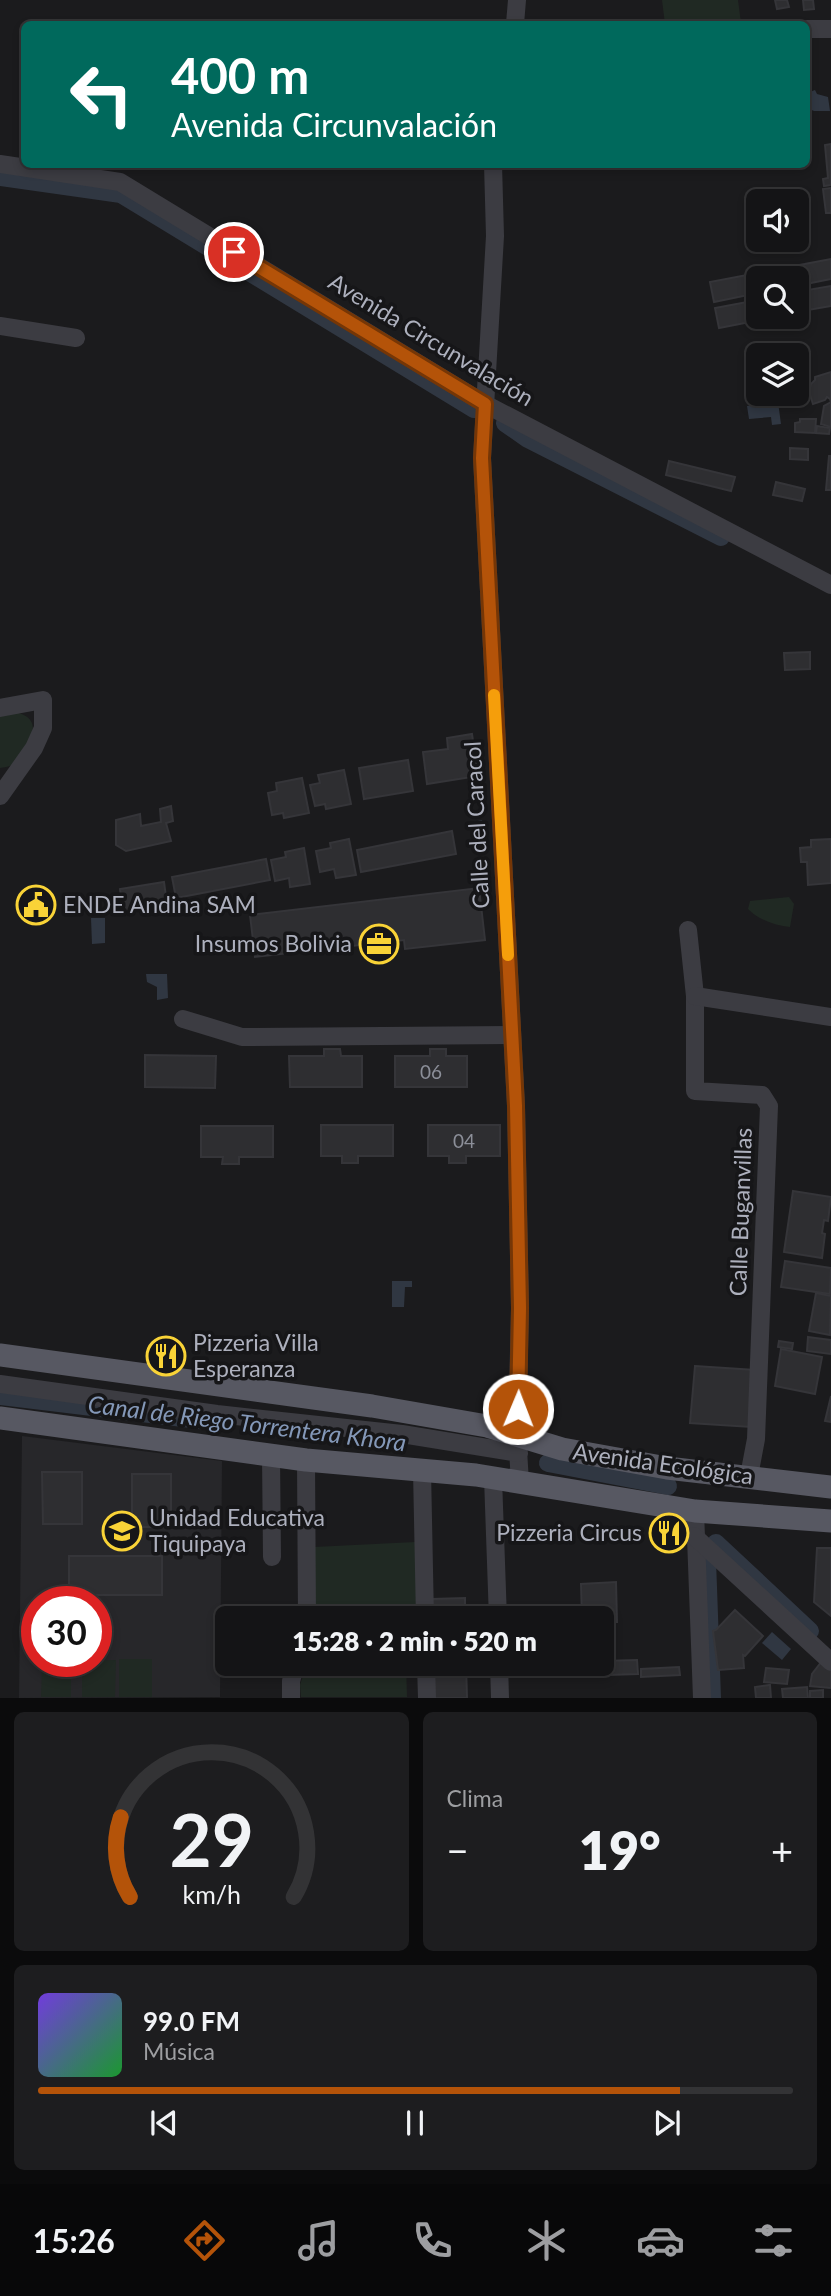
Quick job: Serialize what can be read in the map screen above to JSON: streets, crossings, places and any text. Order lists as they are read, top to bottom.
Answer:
{
  "streets": {
    "main road": ["Avenida Ecológica"],
    "street": ["Avenida Circunvalación", "Calle del Caracol", "Calle Buganvillas"]
  },
  "crossings": [
    ["Avenida Circunvalación", "Calle del Caracol"],
    ["Calle del Caracol", "Avenida Ecológica"],
    ["Calle Buganvillas", "Avenida Ecológica"]
  ],
  "water": ["Canal de Riego Torrentera Khora"],
  "places": {
    "public building": ["ENDE Andina SAM"],
    "office": ["Insumos Bolivia"],
    "restaurant": ["Pizzeria Villa Esperanza", "Pizzeria Circus"],
    "school or university": ["Unidad Educativa Tiquipaya"]
  },
  "house_numbers": ["06", "04"],
  "page": {
    "turn": ["400 m", "Avenida Circunvalación"],
    "limit": "30",
    "trip": "15:28 · 2 min · 520 m",
    "tile": "Clima",
    "heat": ["−", "19°", "+"],
    "song": ["99.0 FM", "Música"],
    "tabs": "15:26",
    "gauge": ["29", "km/h"]
  }
}
